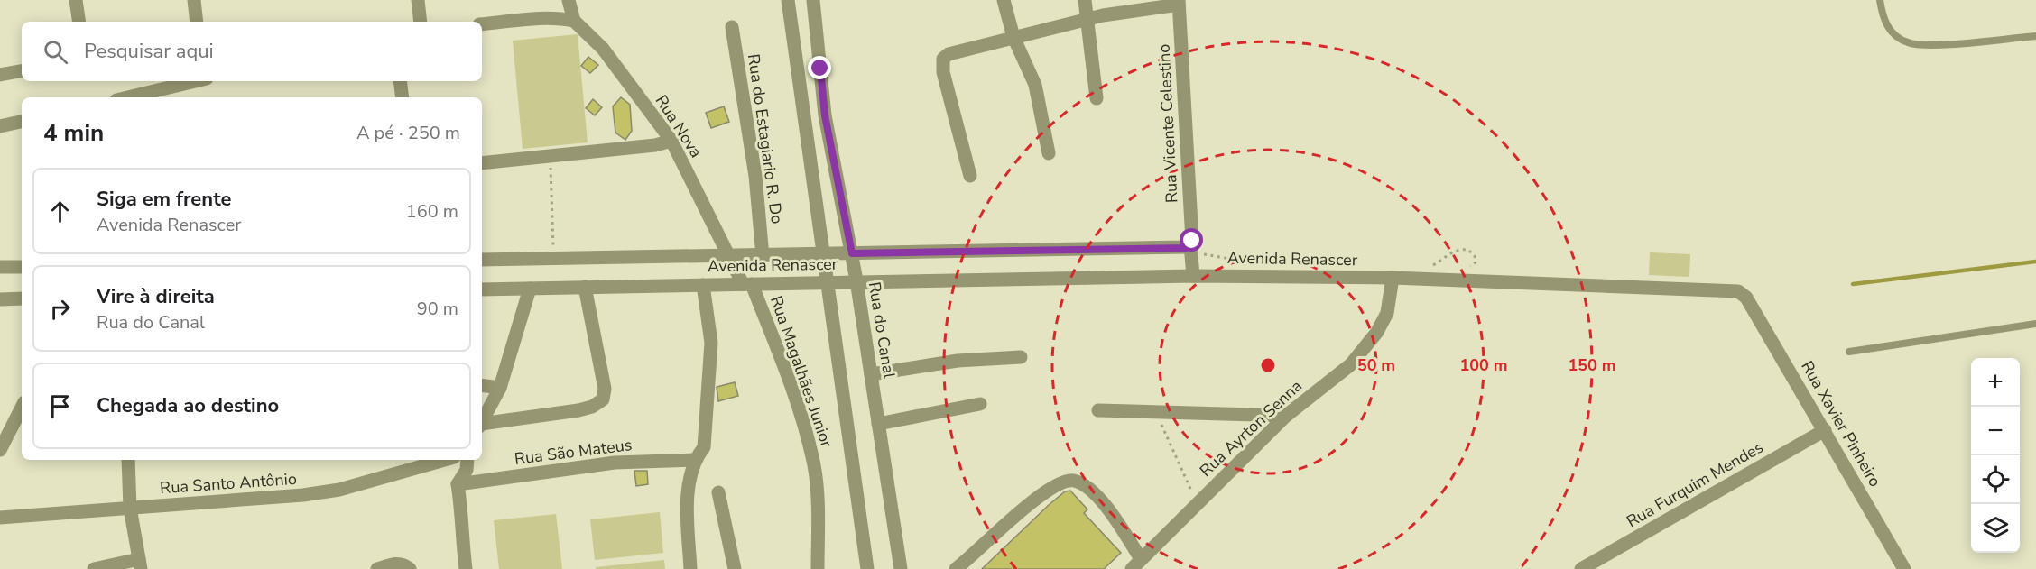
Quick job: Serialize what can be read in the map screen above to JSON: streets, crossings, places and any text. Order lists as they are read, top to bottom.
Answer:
{
  "streets": {
    "street": [
      "Rua Vicente Celestino",
      "Rua Nova",
      "Rua do Estagiario R. Do",
      "Avenida Renascer",
      "Rua do Canal",
      "Rua Magalhães Junior",
      "Rua Xavier Pinheiro",
      "Rua Ayrton Senna",
      "Rua São Mateus",
      "Rua Santo Antônio",
      "Rua Furquim Mendes"
    ]
  },
  "crossings": [
    ["Rua Vicente Celestino", "Avenida Renascer"],
    ["Rua Nova", "Avenida Renascer"],
    ["Rua Nova", "Rua Magalhães Junior"],
    ["Rua do Estagiario R. Do", "Avenida Renascer"],
    ["Avenida Renascer", "Rua do Canal"],
    ["Avenida Renascer", "Rua Magalhães Junior"],
    ["Avenida Renascer", "Rua Xavier Pinheiro"],
    ["Avenida Renascer", "Rua Ayrton Senna"],
    ["Rua Xavier Pinheiro", "Rua Furquim Mendes"]
  ],
  "page": {
    "search": "Pesquisar aqui",
    "heading": ["4 min", "A pé · 250 m"],
    "list": [
      ["Siga em frente", "Avenida Renascer", "160 m"],
      ["Vire à direita", "Rua do Canal", "90 m"],
      "Chegada ao destino"
    ],
    "map_buttons": ["+", "−"]
  },
  "rings": ["50 m", "100 m", "150 m"]
}
